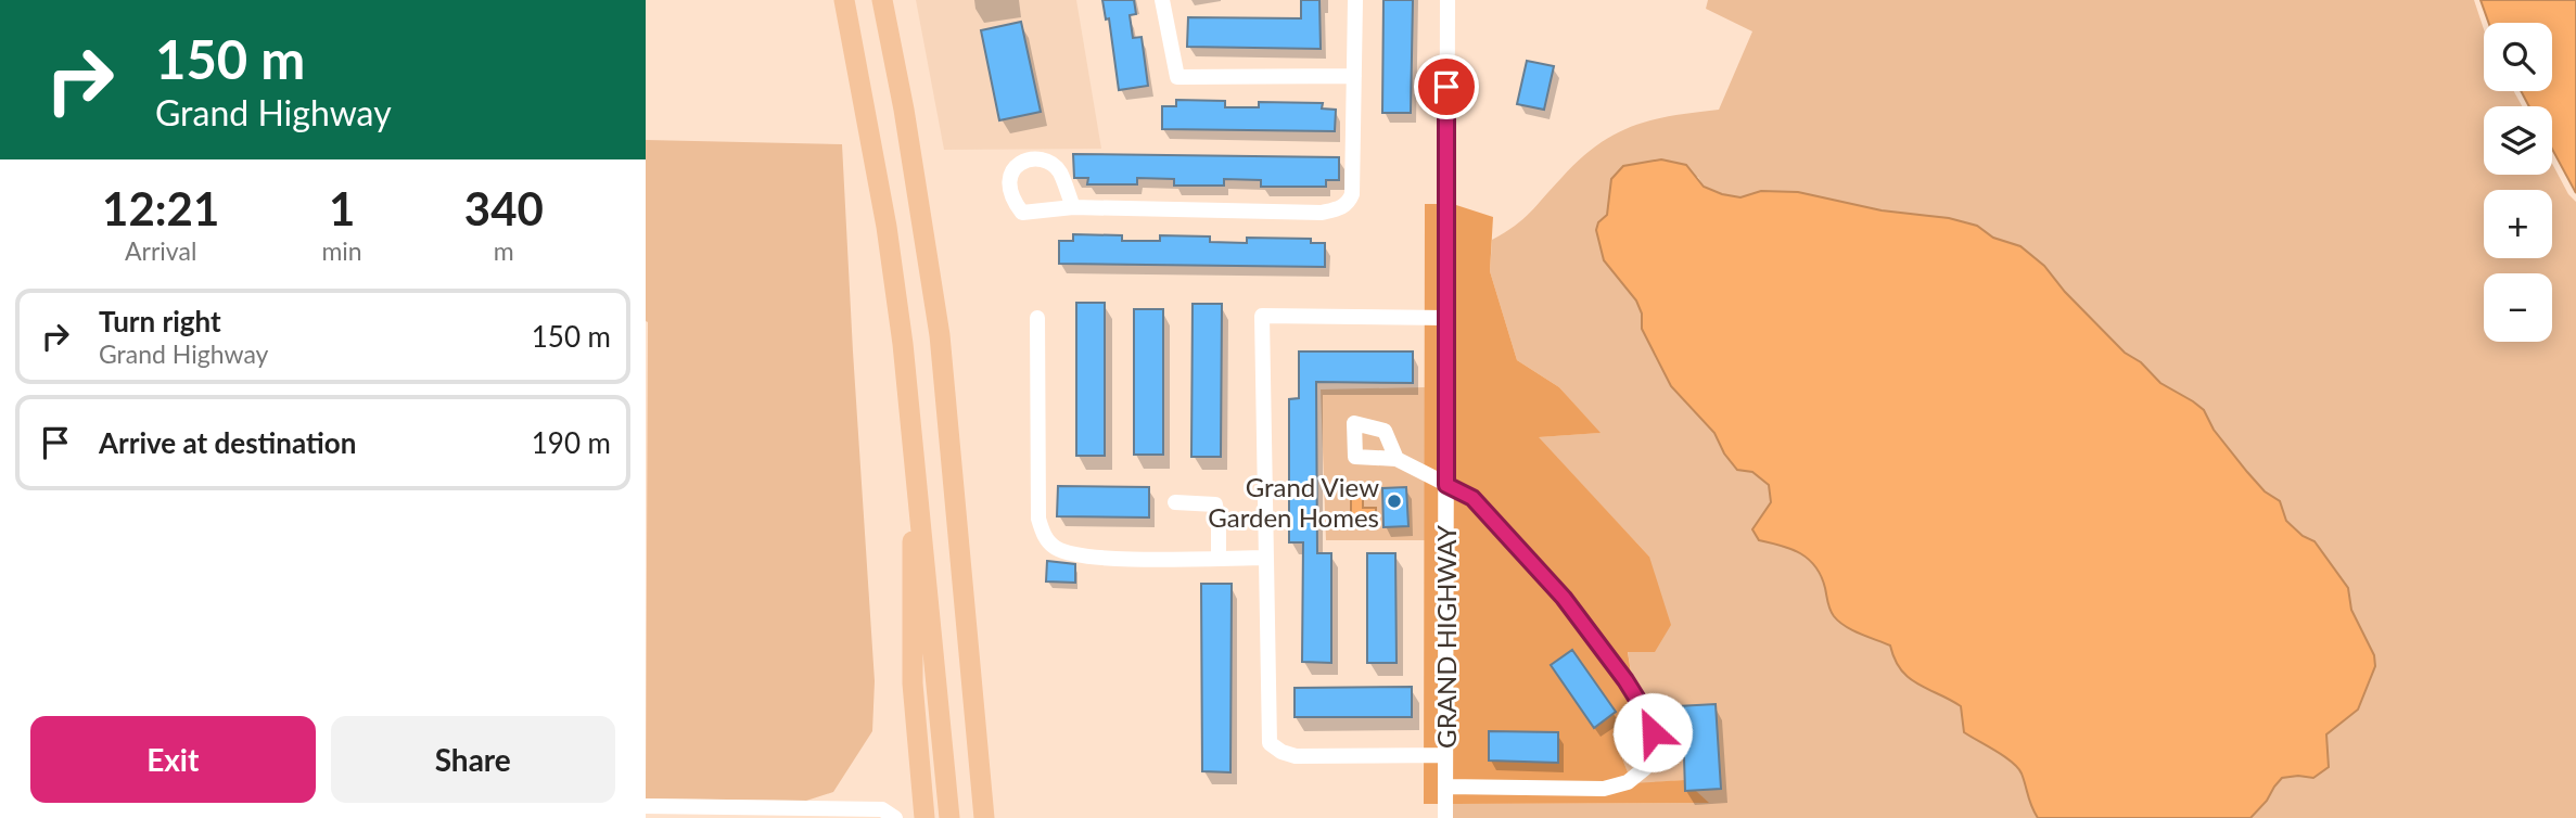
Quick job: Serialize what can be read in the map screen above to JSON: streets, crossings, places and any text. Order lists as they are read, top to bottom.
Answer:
{
  "streets": {
    "street": ["GRAND HIGHWAY"]
  },
  "places": ["Grand View Garden Homes"],
  "page": {
    "turn": ["150 m", "Grand Highway"],
    "map_buttons": ["+", "−"],
    "eta": [
      "12:21",
      "Arrival",
      "1",
      "min",
      "340",
      "m"
    ],
    "list": [
      {
        "name": "Turn right",
        "note": "Grand Highway",
        "value": "150 m"
      },
      {
        "name": "Arrive at destination",
        "value": "190 m"
      }
    ],
    "buttons": ["Exit", "Share"]
  }
}
